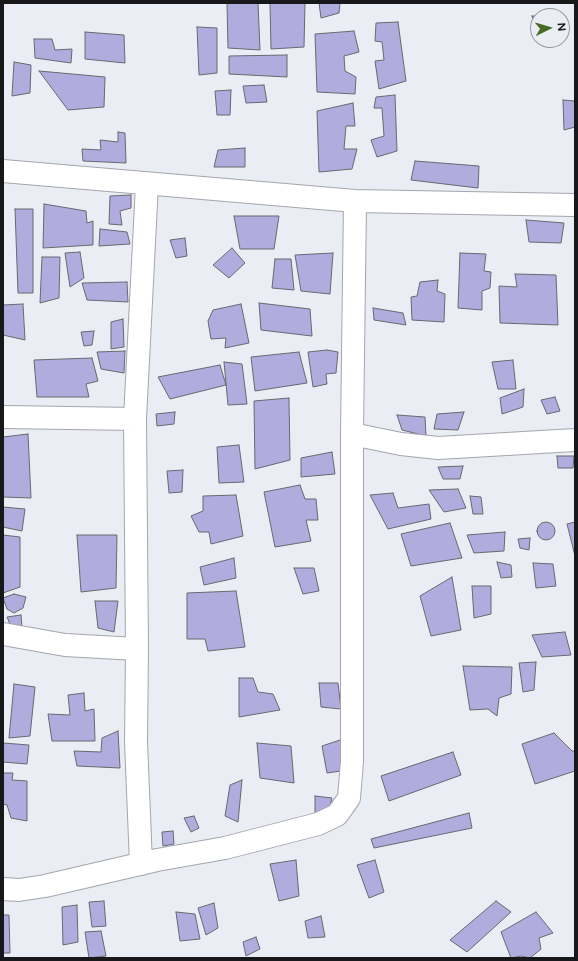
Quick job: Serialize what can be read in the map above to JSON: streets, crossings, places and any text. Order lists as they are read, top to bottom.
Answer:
{
  "north": "right"
}
